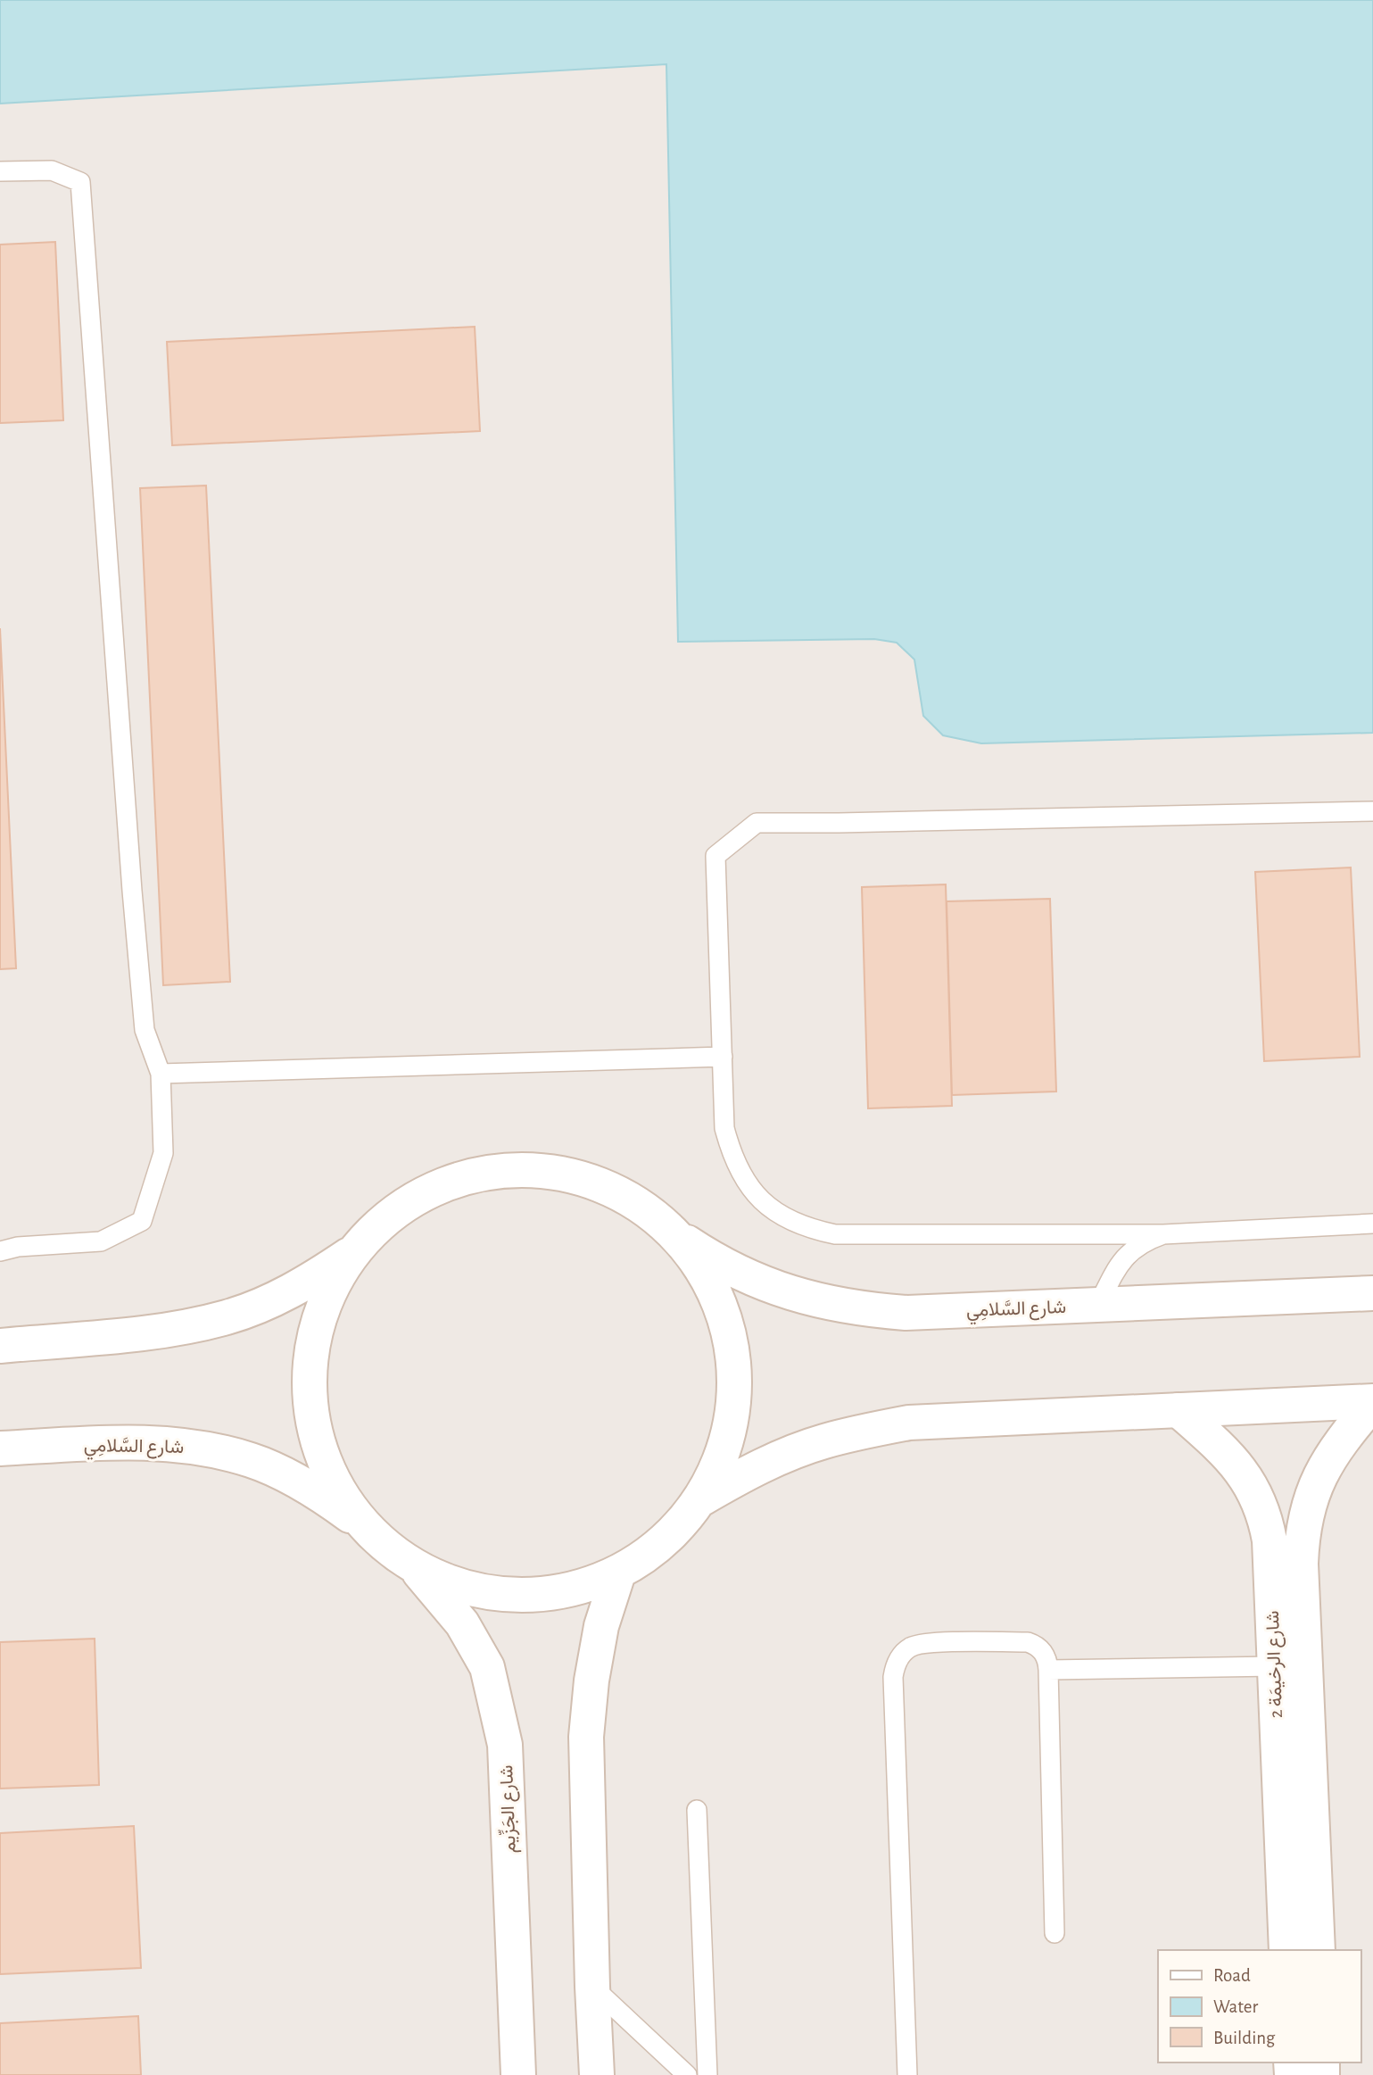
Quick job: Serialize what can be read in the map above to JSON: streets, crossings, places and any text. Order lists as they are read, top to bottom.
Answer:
{
  "streets": {
    "street": ["شارع السَّلامِي", "شارع الرخيمَة 2", "شارع الجَزِّيم"]
  },
  "legend": ["Road", "Water", "Building"]
}
